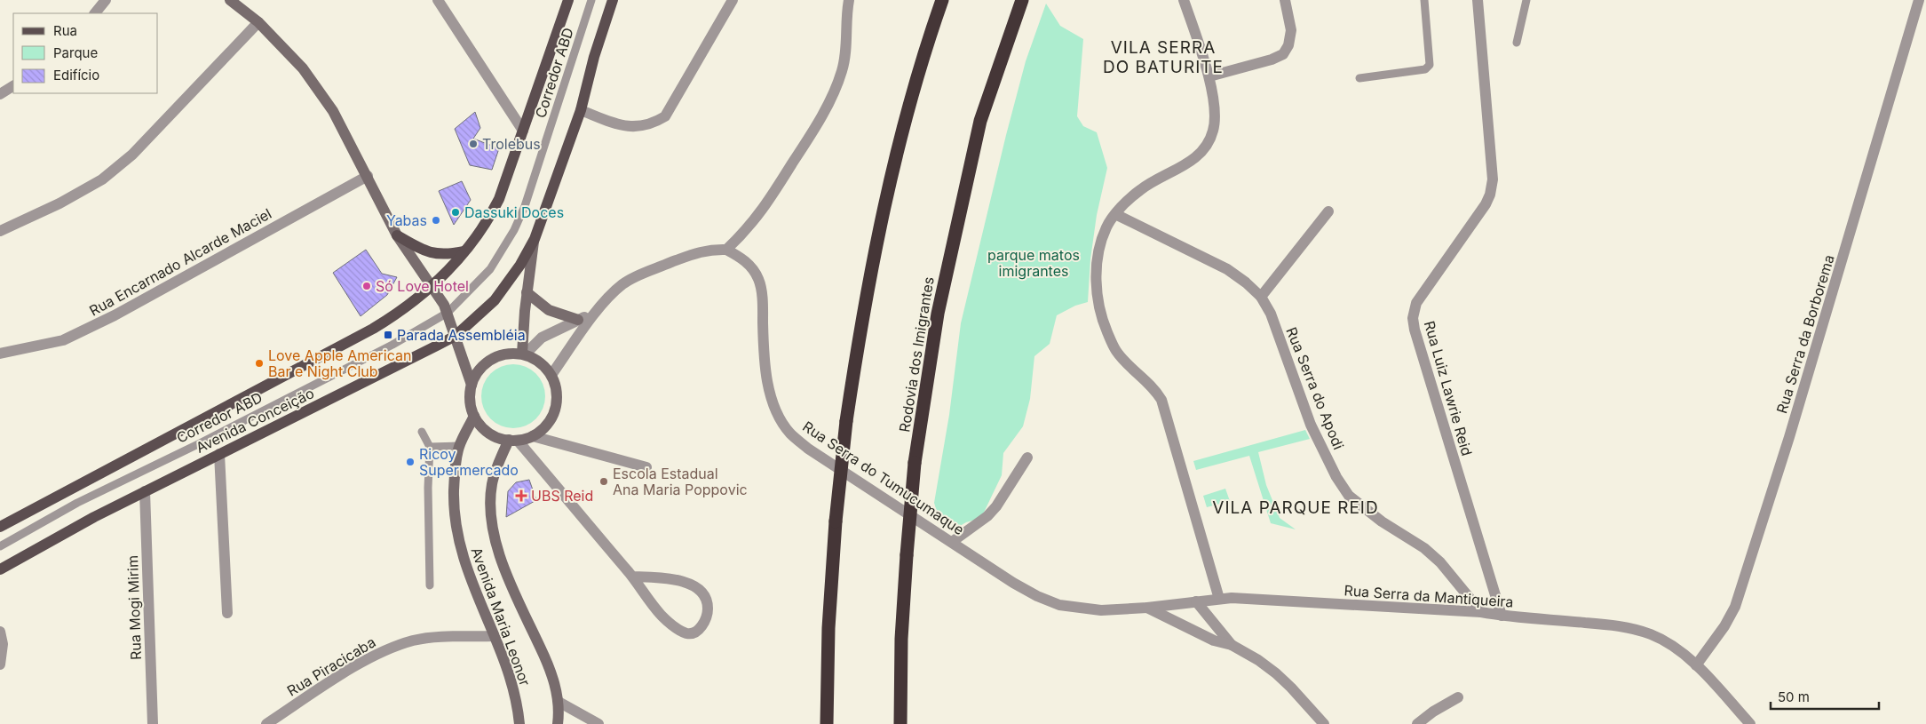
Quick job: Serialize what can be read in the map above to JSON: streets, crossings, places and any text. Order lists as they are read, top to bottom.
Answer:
{
  "streets": {
    "highway": ["Rodovia dos Imigrantes"],
    "main road": ["Avenida Conceição"],
    "street": [
      "Rua Encarnado Alcarde Maciel",
      "Rua Serra da Borborema",
      "Rua Serra do Apodi",
      "Rua Luiz Lawrie Reid",
      "Rua Serra do Tumucumaque",
      "Rua Serra da Mantiqueira",
      "Rua Mogi Mirim",
      "Avenida Maria Leonor",
      "Rua Piracicaba"
    ],
    "lane": ["Corredor ABD"]
  },
  "crossings": [
    ["Rua Serra da Borborema", "Rua Serra da Mantiqueira"],
    ["Rua Serra do Apodi", "Rua Serra da Mantiqueira"],
    ["Rua Luiz Lawrie Reid", "Rua Serra da Mantiqueira"],
    ["Avenida Conceição", "Rua Mogi Mirim"],
    ["Rua Serra do Tumucumaque", "Rua Serra da Mantiqueira"],
    ["Avenida Maria Leonor", "Rua Piracicaba"]
  ],
  "districts": ["VILA SERRA DO BATURITE", "VILA PARQUE REID"],
  "parks": ["parque matos imigrantes"],
  "places": {
    "other": [
      "Trolebus",
      "Dassuki Doces",
      "Yabas",
      "Só Love Hotel",
      "Love Apple American Bar e Night Club",
      "Ricoy Supermercado",
      "Escola Estadual Ana Maria Poppovic"
    ],
    "transit": ["Parada Assembléia"],
    "health": ["UBS Reid"]
  },
  "legend": ["Rua", "Parque", "Edifício"],
  "scale_bar": "50 m"
}
